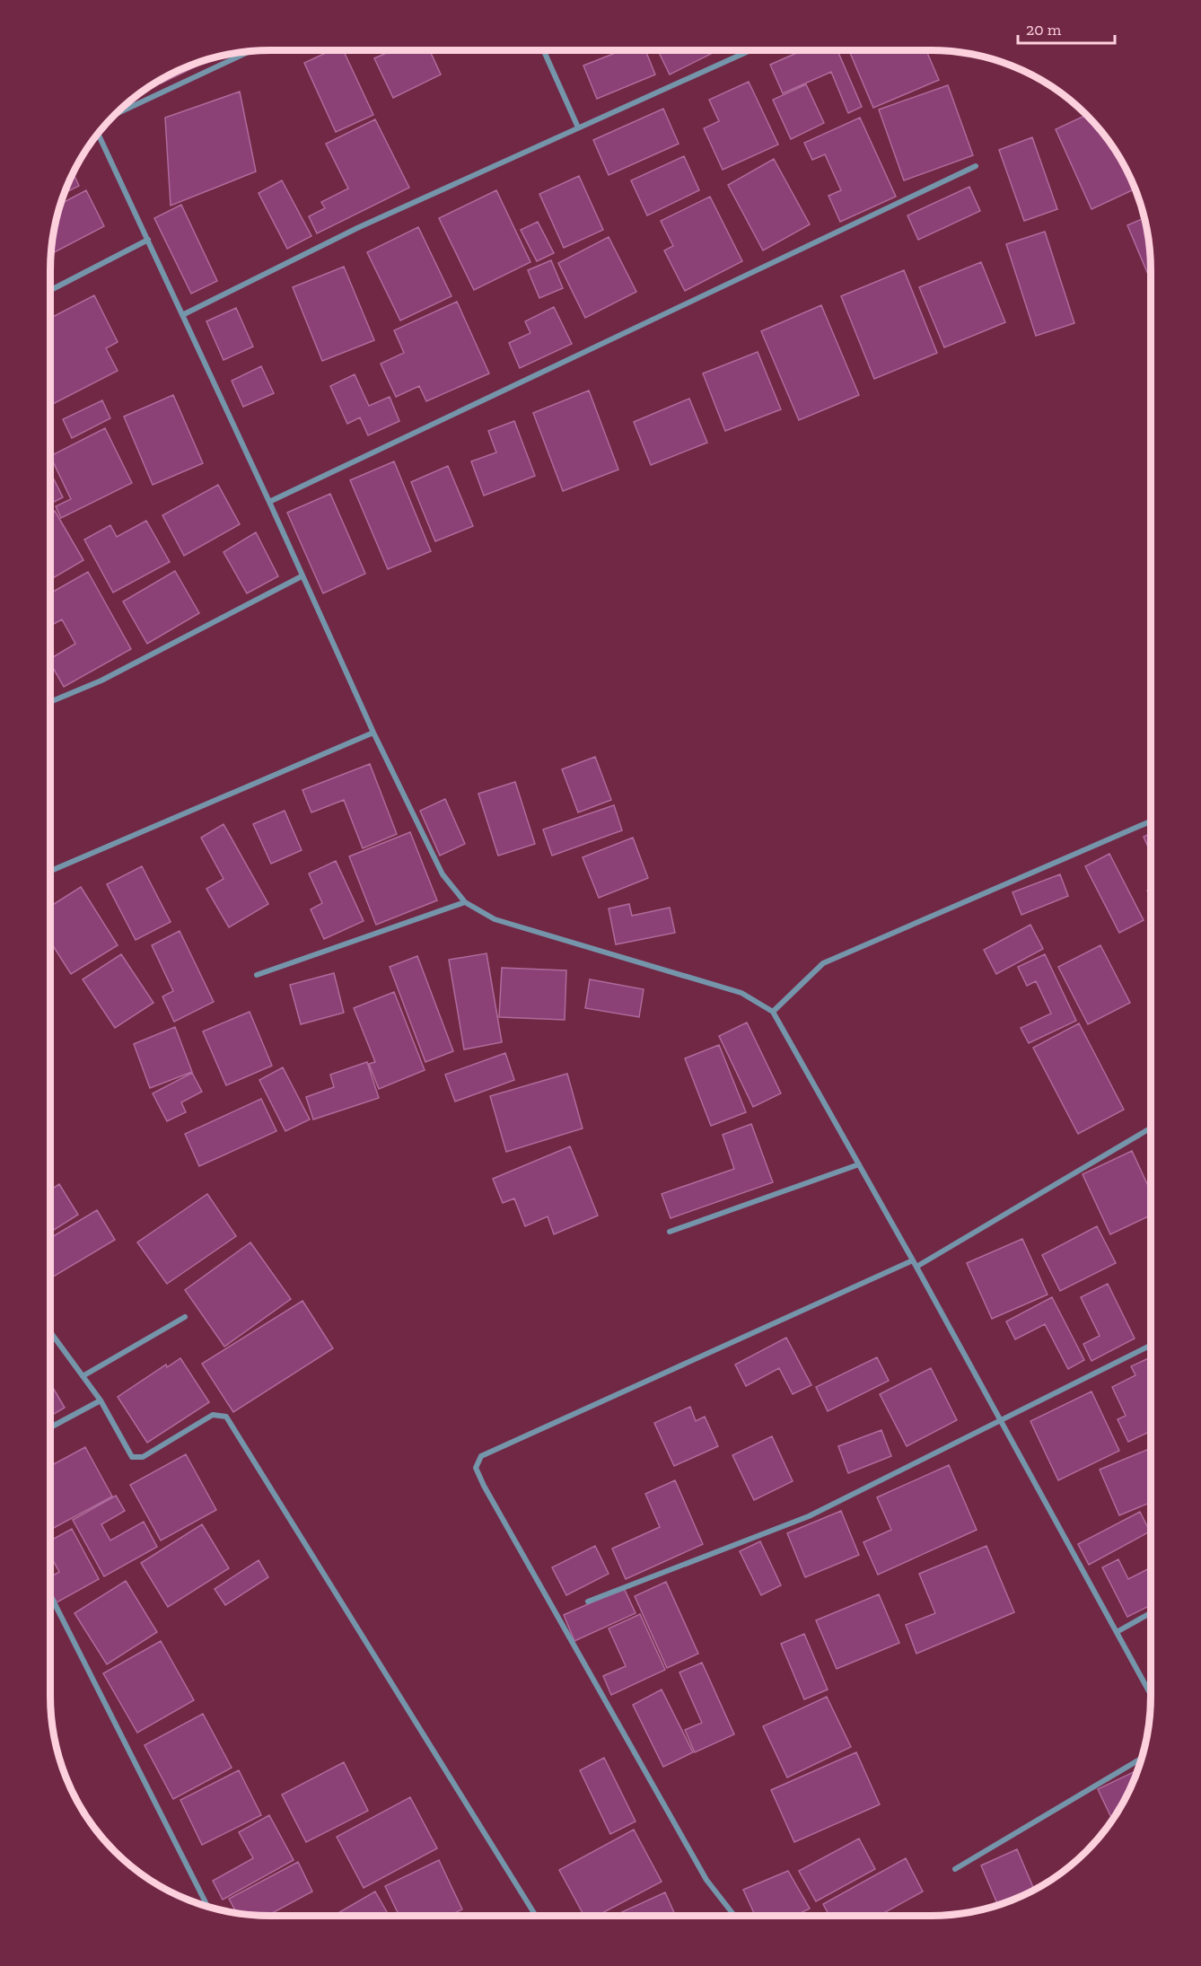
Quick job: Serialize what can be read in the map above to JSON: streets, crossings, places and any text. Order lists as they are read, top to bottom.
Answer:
{
  "scale_bar": "20 m"
}
